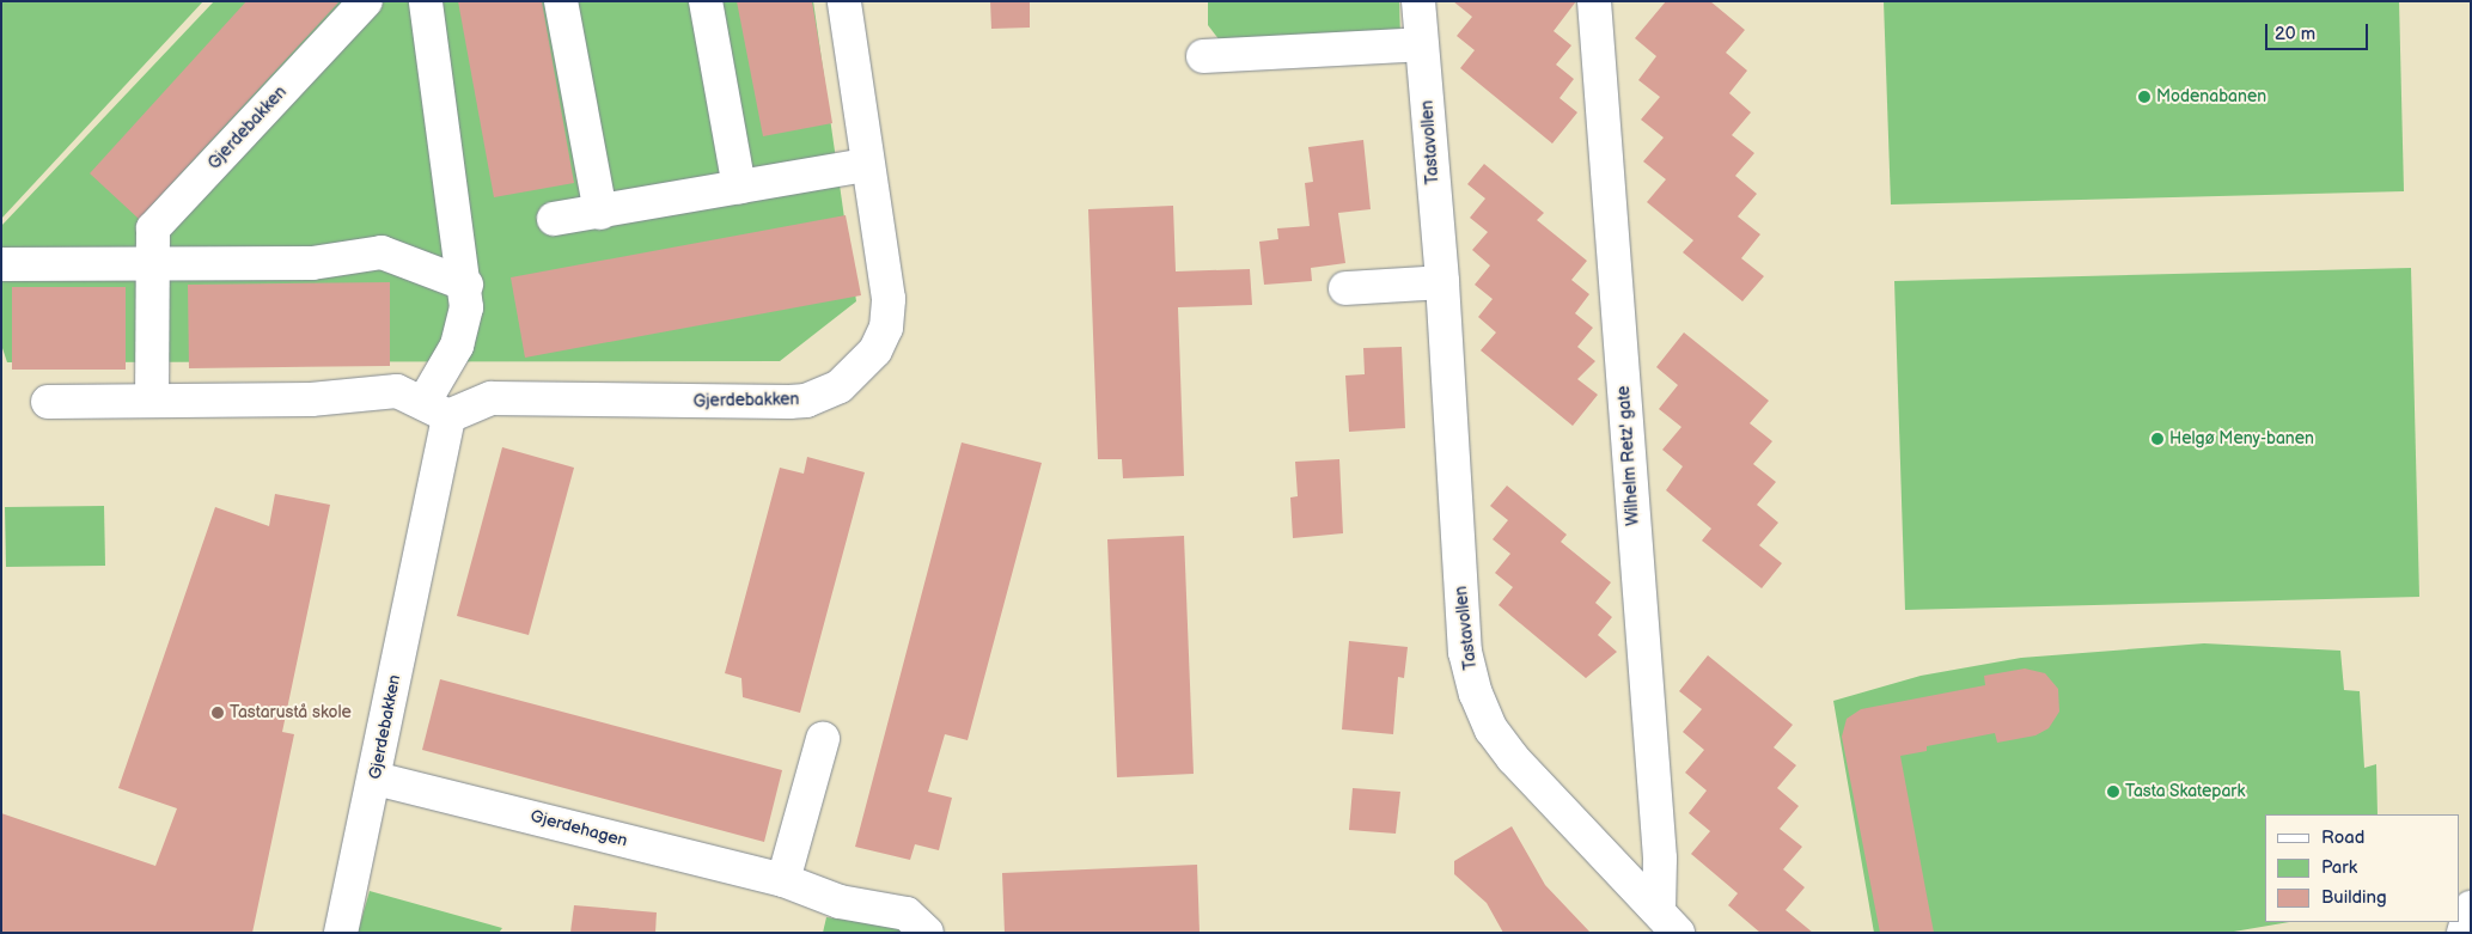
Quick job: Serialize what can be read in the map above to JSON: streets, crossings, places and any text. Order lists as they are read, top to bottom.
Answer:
{
  "streets": {
    "street": [
      "Gjerdebakken",
      "Tastavollen",
      "Wilhelm Retz' gate",
      "Gjerdehagen"
    ]
  },
  "crossings": [
    ["Gjerdebakken", "Gjerdehagen"],
    ["Tastavollen", "Wilhelm Retz' gate"]
  ],
  "places": [
    "Modenabanen",
    "Helgø Meny-banen",
    "Tastarustå skole",
    "Tasta Skatepark"
  ],
  "legend": ["Road", "Park", "Building"],
  "scale_bar": "20 m"
}
